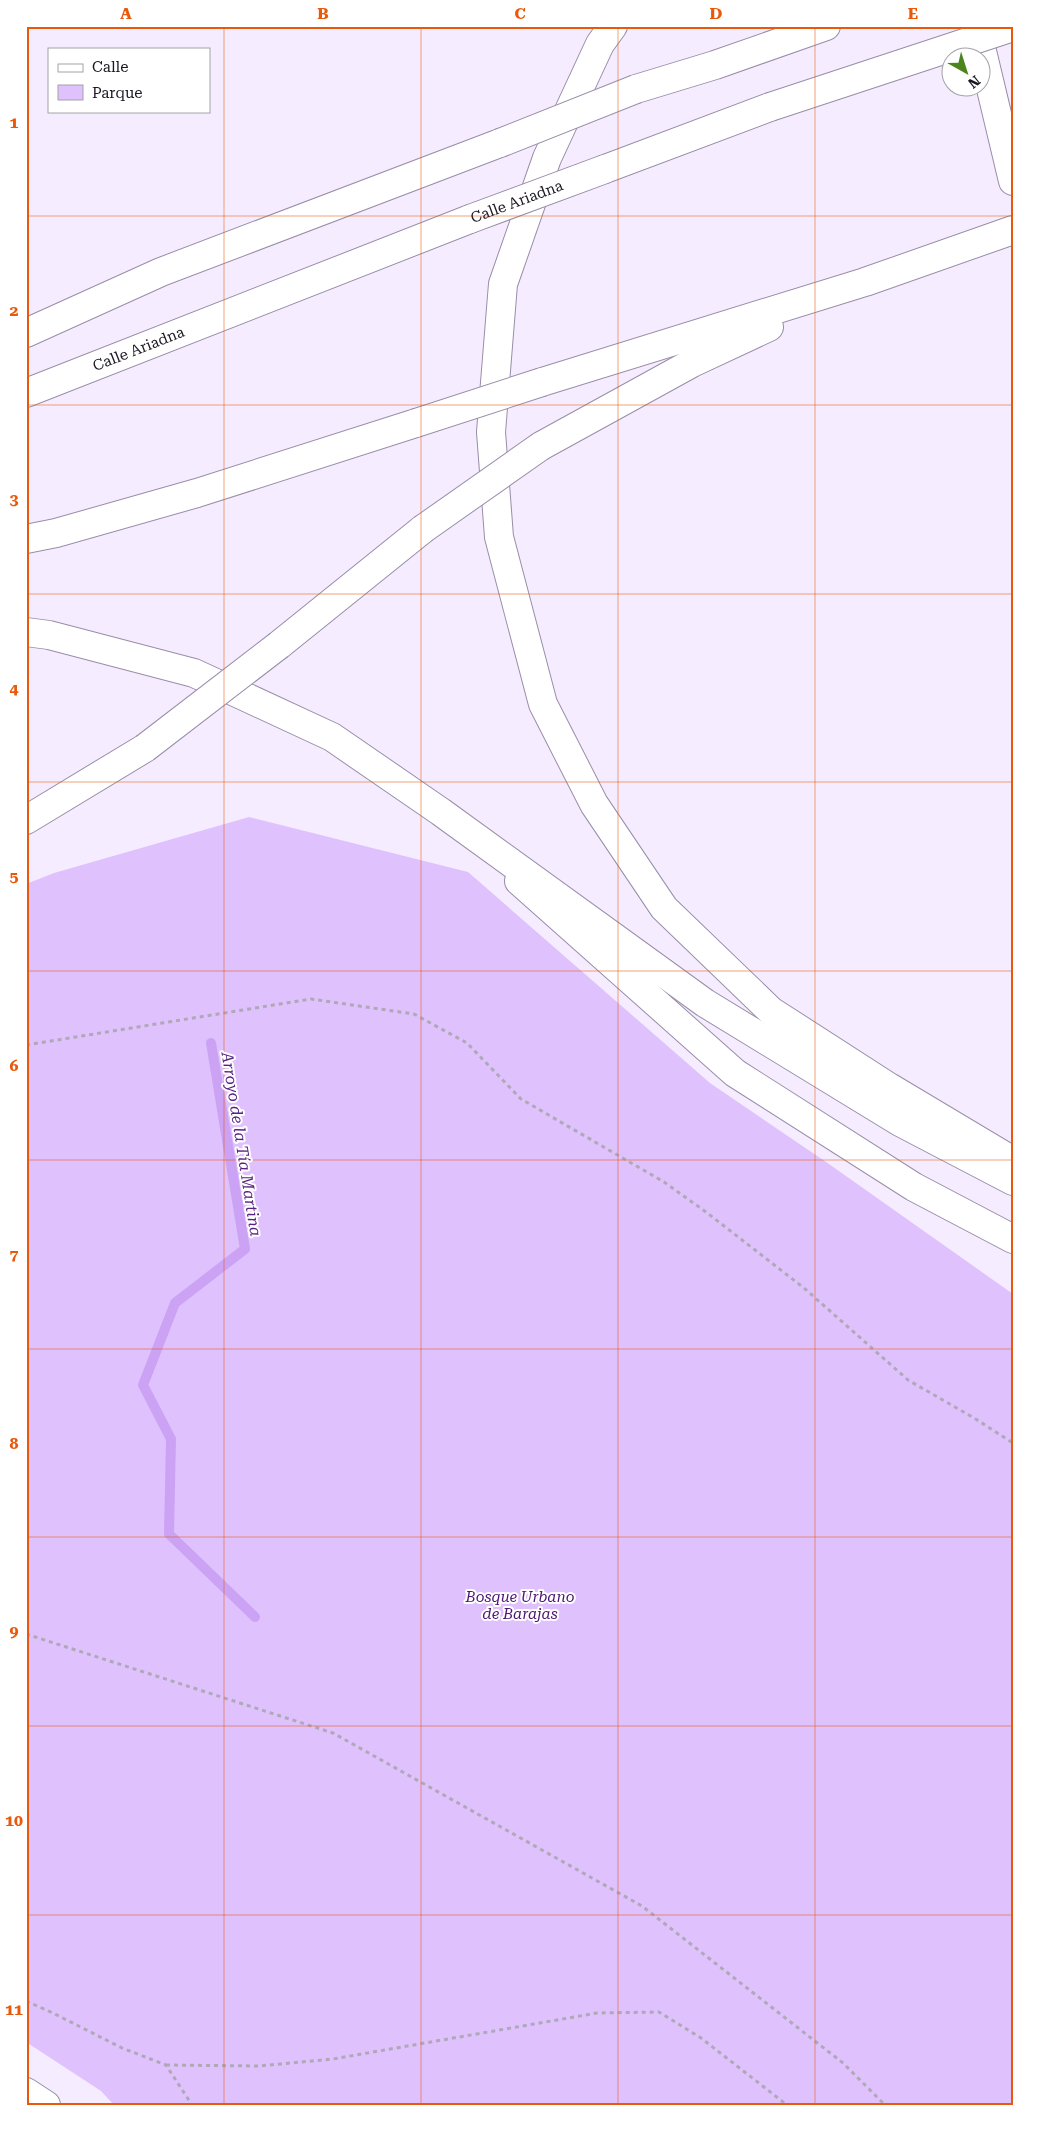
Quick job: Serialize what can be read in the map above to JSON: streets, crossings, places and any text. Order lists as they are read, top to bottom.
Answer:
{
  "streets": {
    "main road": ["Calle Ariadna"]
  },
  "water": ["Arroyo de la Tía Martina"],
  "parks": ["Bosque Urbano de Barajas"],
  "legend": ["Calle", "Parque"],
  "north": "bottom right",
  "grid": {
    "columns": [
      "A",
      "B",
      "C",
      "D",
      "E"
    ],
    "rows": [
      "1",
      "2",
      "3",
      "4",
      "5",
      "6",
      "7",
      "8",
      "9",
      "10",
      "11"
    ]
  }
}
